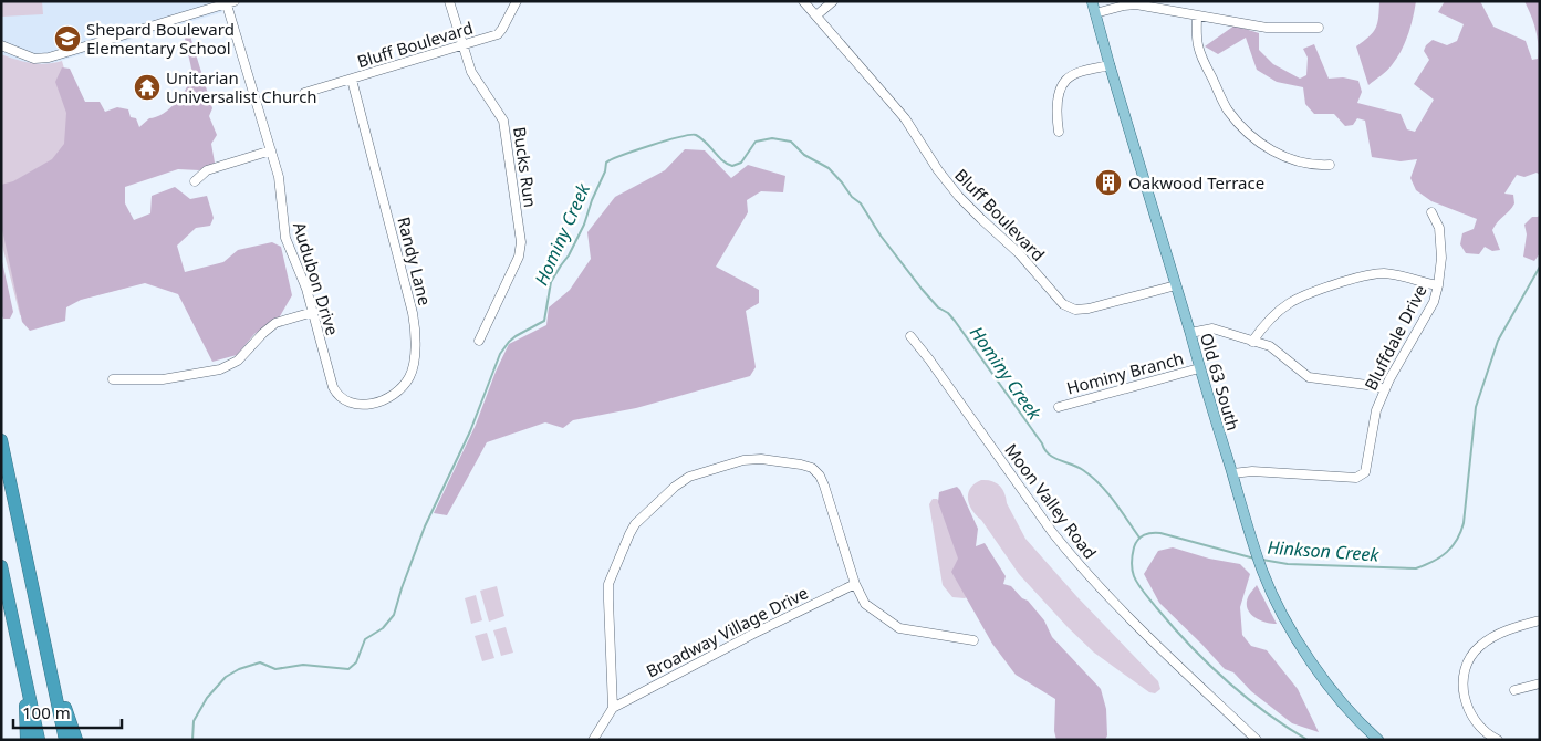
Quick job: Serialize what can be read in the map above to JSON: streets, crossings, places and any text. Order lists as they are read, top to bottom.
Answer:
{
  "streets": {
    "main road": ["Old 63 South"],
    "street": [
      "Bluff Boulevard",
      "Bucks Run",
      "Randy Lane",
      "Audubon Drive",
      "Bluffdale Drive",
      "Hominy Branch",
      "Moon Valley Road",
      "Broadway Village Drive"
    ]
  },
  "crossings": [
    ["Bluff Boulevard", "Bucks Run"],
    ["Bluff Boulevard", "Randy Lane"],
    ["Bluff Boulevard", "Old 63 South"],
    ["Randy Lane", "Audubon Drive"],
    ["Bluffdale Drive", "Old 63 South"],
    ["Hominy Branch", "Old 63 South"]
  ],
  "water": ["Hominy Creek", "Hinkson Creek"],
  "places": {
    "school or university": ["Shepard Boulevard Elementary School"],
    "temple": ["Unitarian Universalist Church"],
    "building": ["Oakwood Terrace"]
  },
  "scale_bar": "100 m"
}
